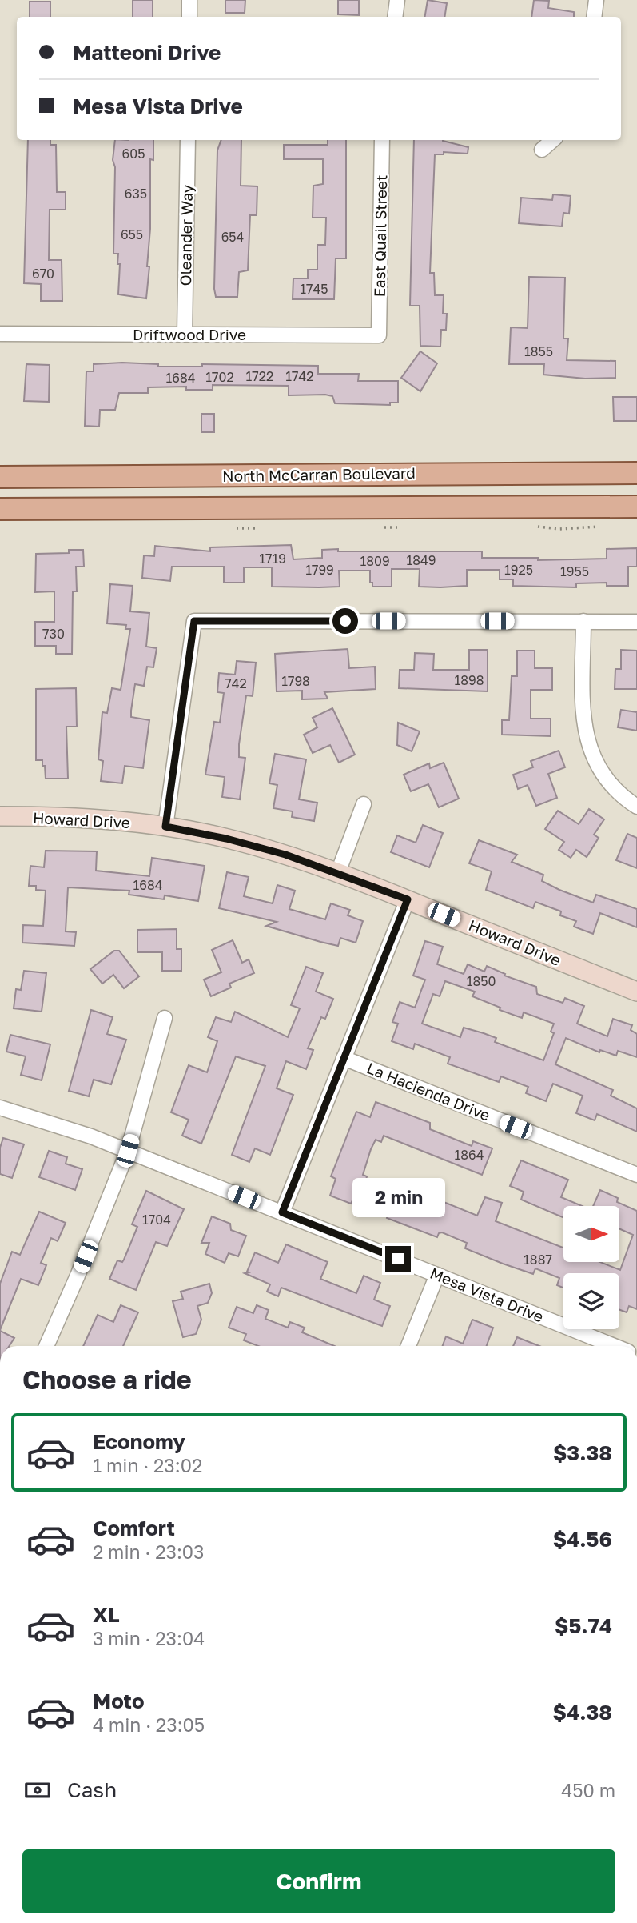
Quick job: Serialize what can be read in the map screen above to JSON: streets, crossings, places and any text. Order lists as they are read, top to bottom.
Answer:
{
  "streets": {
    "main road": ["North McCarran Boulevard"],
    "street": [
      "Oleander Way",
      "East Quail Street",
      "Driftwood Drive",
      "Howard Drive",
      "La Hacienda Drive",
      "Mesa Vista Drive"
    ]
  },
  "crossings": [
    ["Oleander Way", "Driftwood Drive"],
    ["East Quail Street", "Driftwood Drive"]
  ],
  "house_numbers": [
    "605",
    "635",
    "655",
    "654",
    "670",
    "1745",
    "1855",
    "1722",
    "1742",
    "1702",
    "1684",
    "1719",
    "1849",
    "1809",
    "1799",
    "1925",
    "1955",
    "730",
    "1898",
    "1798",
    "742",
    "1684",
    "1850",
    "1864",
    "1704",
    "1887"
  ],
  "north": "right",
  "page": {
    "banner": ["Matteoni Drive", "Mesa Vista Drive"],
    "bubble": "2 min",
    "heading": "Choose a ride",
    "list": [
      {
        "name": "Economy",
        "note": "1 min · 23:02",
        "value": "$3.38"
      },
      {
        "name": "Comfort",
        "note": "2 min · 23:03",
        "value": "$4.56"
      },
      {
        "name": "XL",
        "note": "3 min · 23:04",
        "value": "$5.74"
      },
      {
        "name": "Moto",
        "note": "4 min · 23:05",
        "value": "$4.38"
      }
    ],
    "pay": ["Cash", "450 m"],
    "buttons": "Confirm"
  }
}
